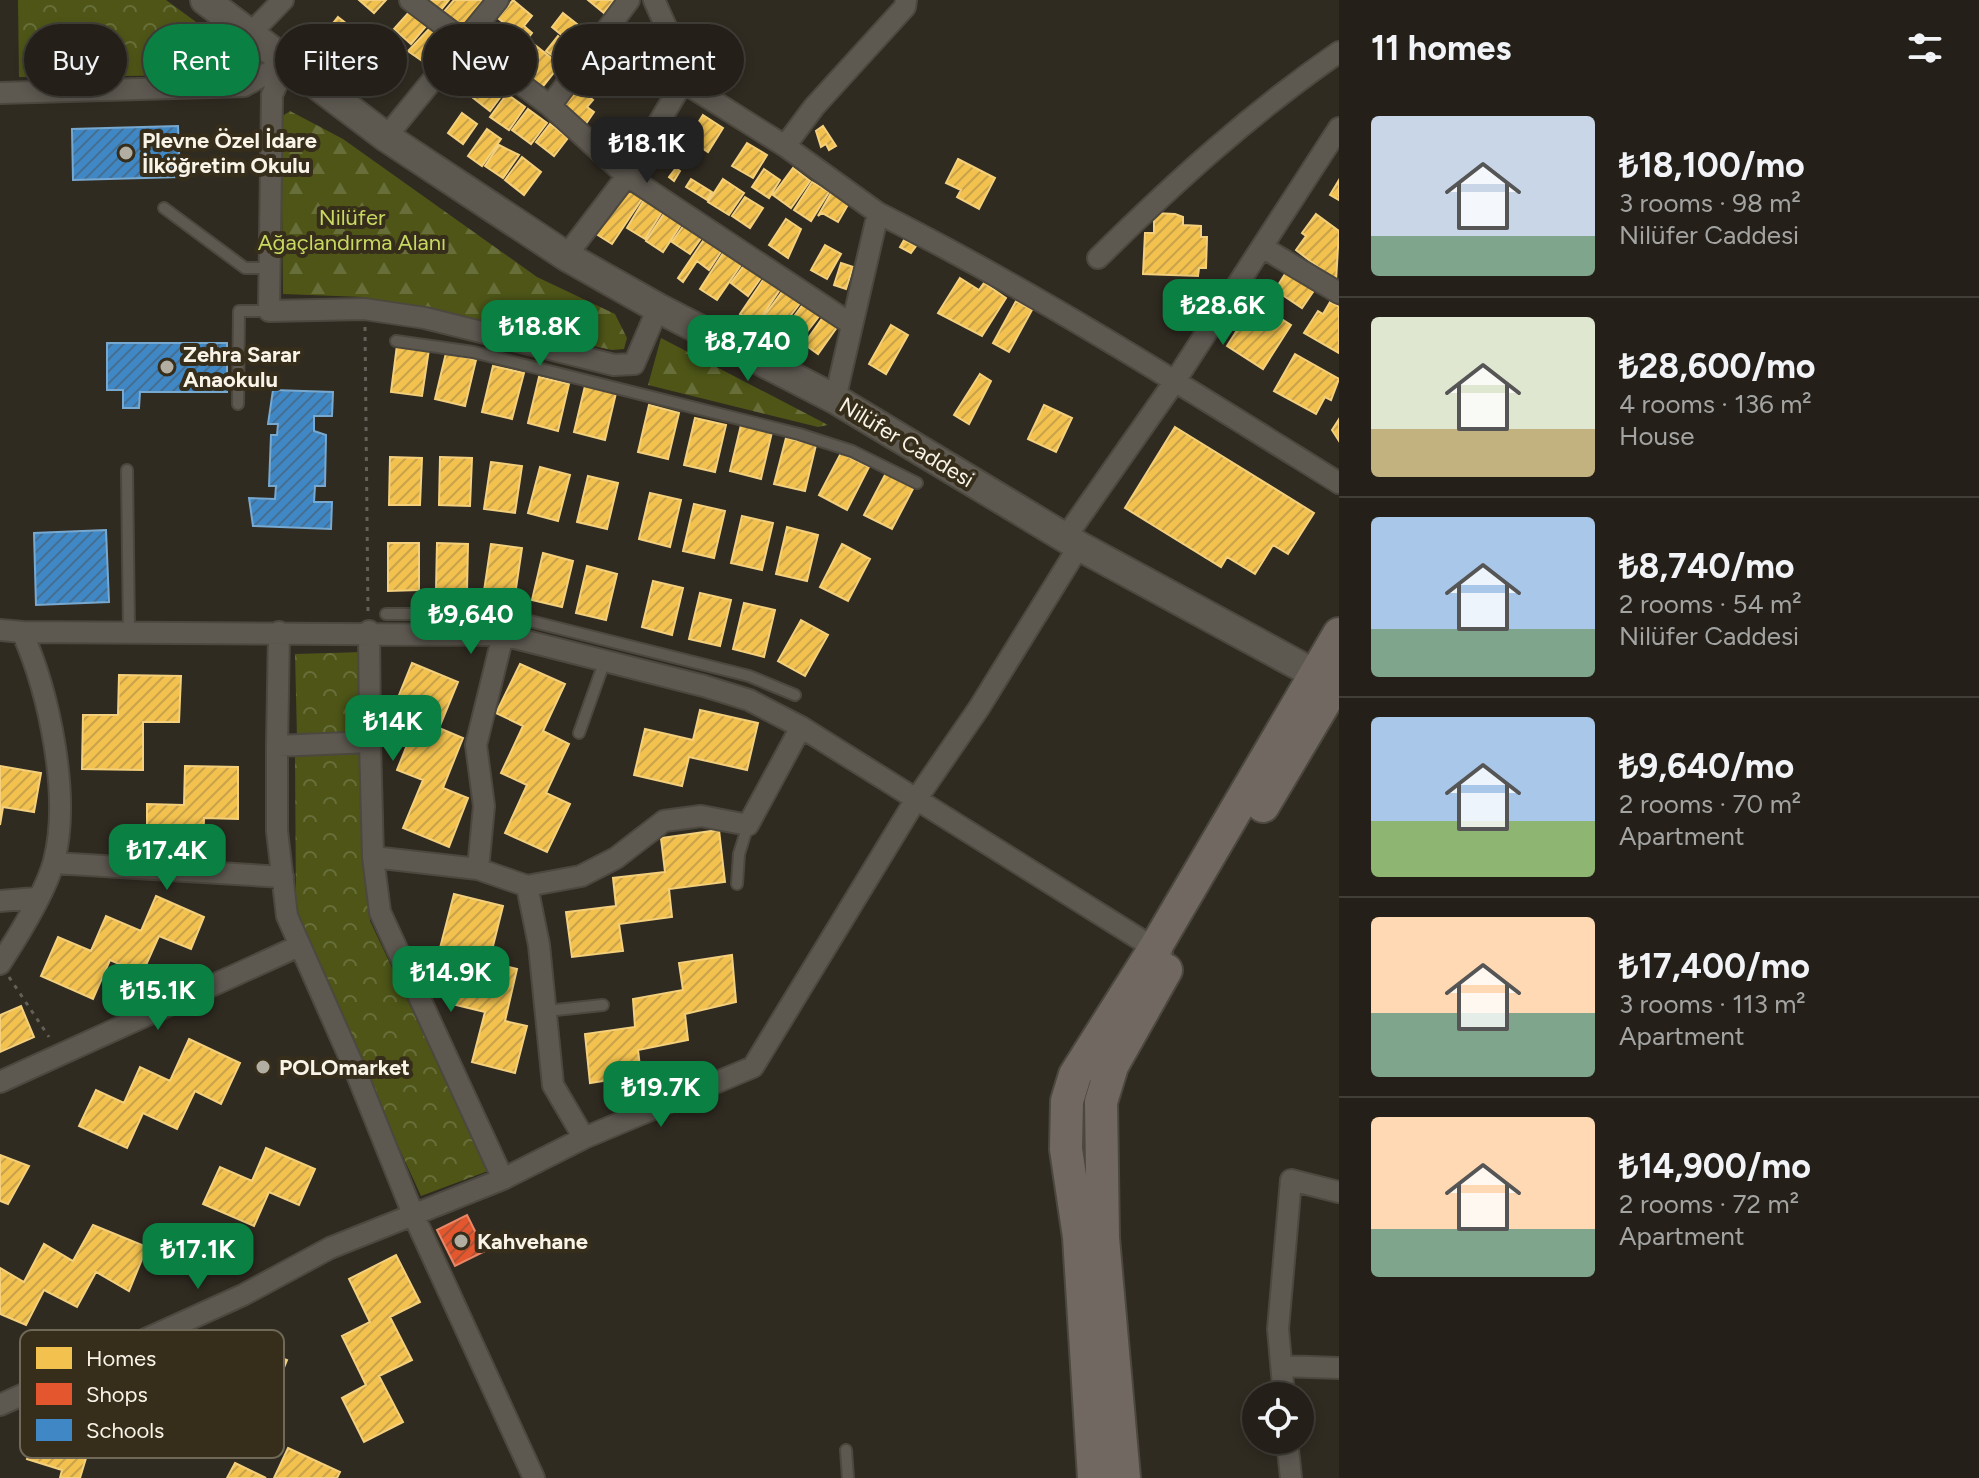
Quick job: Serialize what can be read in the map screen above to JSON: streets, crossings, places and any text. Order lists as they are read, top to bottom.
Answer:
{
  "streets": {
    "street": ["Nilüfer Caddesi"]
  },
  "parks": ["Nilüfer Ağaçlandırma Alanı"],
  "places": [
    "Plevne Özel İdare İlköğretim Okulu",
    "Zehra Sarar Anaokulu",
    "POLOmarket",
    "Kahvehane"
  ],
  "legend": ["Homes", "Shops", "Schools"],
  "page": {
    "heading": "11 homes",
    "chip": [
      "Buy",
      "Rent",
      "Filters",
      "New",
      "Apartment"
    ],
    "list": [
      {
        "name": "₺18,100/mo",
        "note": "3 rooms · 98 m² · Nilüfer Caddesi"
      },
      {
        "name": "₺28,600/mo",
        "note": "4 rooms · 136 m² · House"
      },
      {
        "name": "₺8,740/mo",
        "note": "2 rooms · 54 m² · Nilüfer Caddesi"
      },
      {
        "name": "₺9,640/mo",
        "note": "2 rooms · 70 m² · Apartment"
      },
      {
        "name": "₺17,400/mo",
        "note": "3 rooms · 113 m² · Apartment"
      },
      {
        "name": "₺14,900/mo",
        "note": "2 rooms · 72 m² · Apartment"
      }
    ],
    "price": [
      "₺18.1K",
      "₺28.6K",
      "₺18.8K",
      "₺8,740",
      "₺9,640",
      "₺14K",
      "₺17.4K",
      "₺14.9K",
      "₺15.1K",
      "₺19.7K",
      "₺17.1K"
    ]
  }
}
